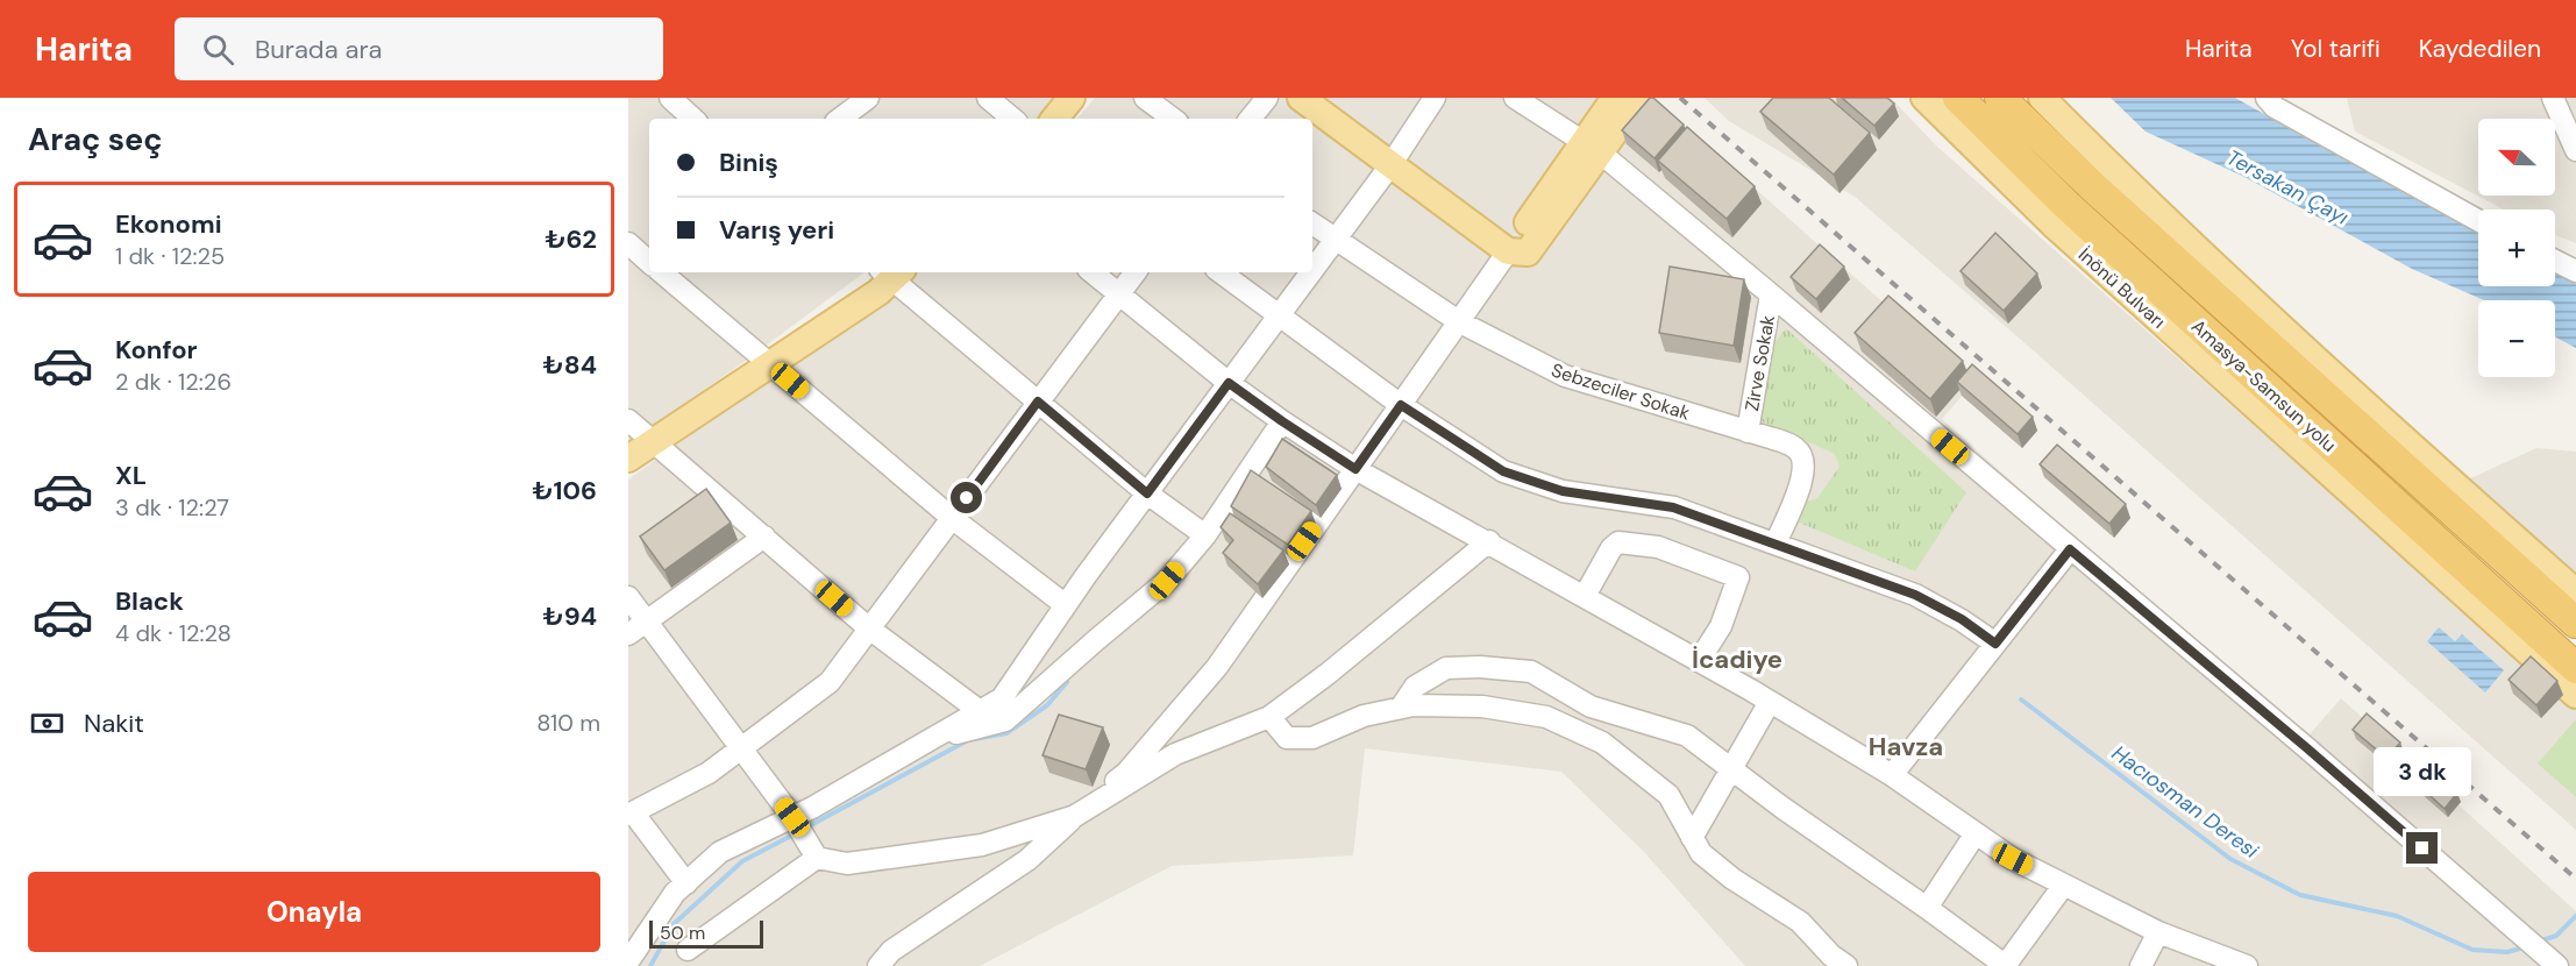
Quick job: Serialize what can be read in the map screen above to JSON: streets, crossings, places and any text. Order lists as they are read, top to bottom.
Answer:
{
  "streets": {
    "highway": ["Amasya-Samsun yolu"],
    "main road": ["İnönü Bulvarı"],
    "street": ["Zirve Sokak", "Sebzeciler Sokak"]
  },
  "crossings": [
    ["Zirve Sokak", "Sebzeciler Sokak"]
  ],
  "districts": ["İcadiye", "Havza"],
  "water": ["Tersakan Çayı", "Hacıosman Deresi"],
  "scale_bar": "50 m",
  "north": "left",
  "page": {
    "header": "Harita",
    "search": "Burada ara",
    "nav": ["Harita", "Yol tarifi", "Kaydedilen"],
    "heading": "Araç seç",
    "map_buttons": ["+", "−"],
    "banner": ["Biniş", "Varış yeri"],
    "list": [
      {
        "name": "Ekonomi",
        "note": "1 dk · 12:25",
        "value": "₺62"
      },
      {
        "name": "Konfor",
        "note": "2 dk · 12:26",
        "value": "₺84"
      },
      {
        "name": "XL",
        "note": "3 dk · 12:27",
        "value": "₺106"
      },
      {
        "name": "Black",
        "note": "4 dk · 12:28",
        "value": "₺94"
      }
    ],
    "pay": ["Nakit", "810 m"],
    "bubble": "3 dk",
    "buttons": "Onayla",
    "scale": "50 m"
  }
}
